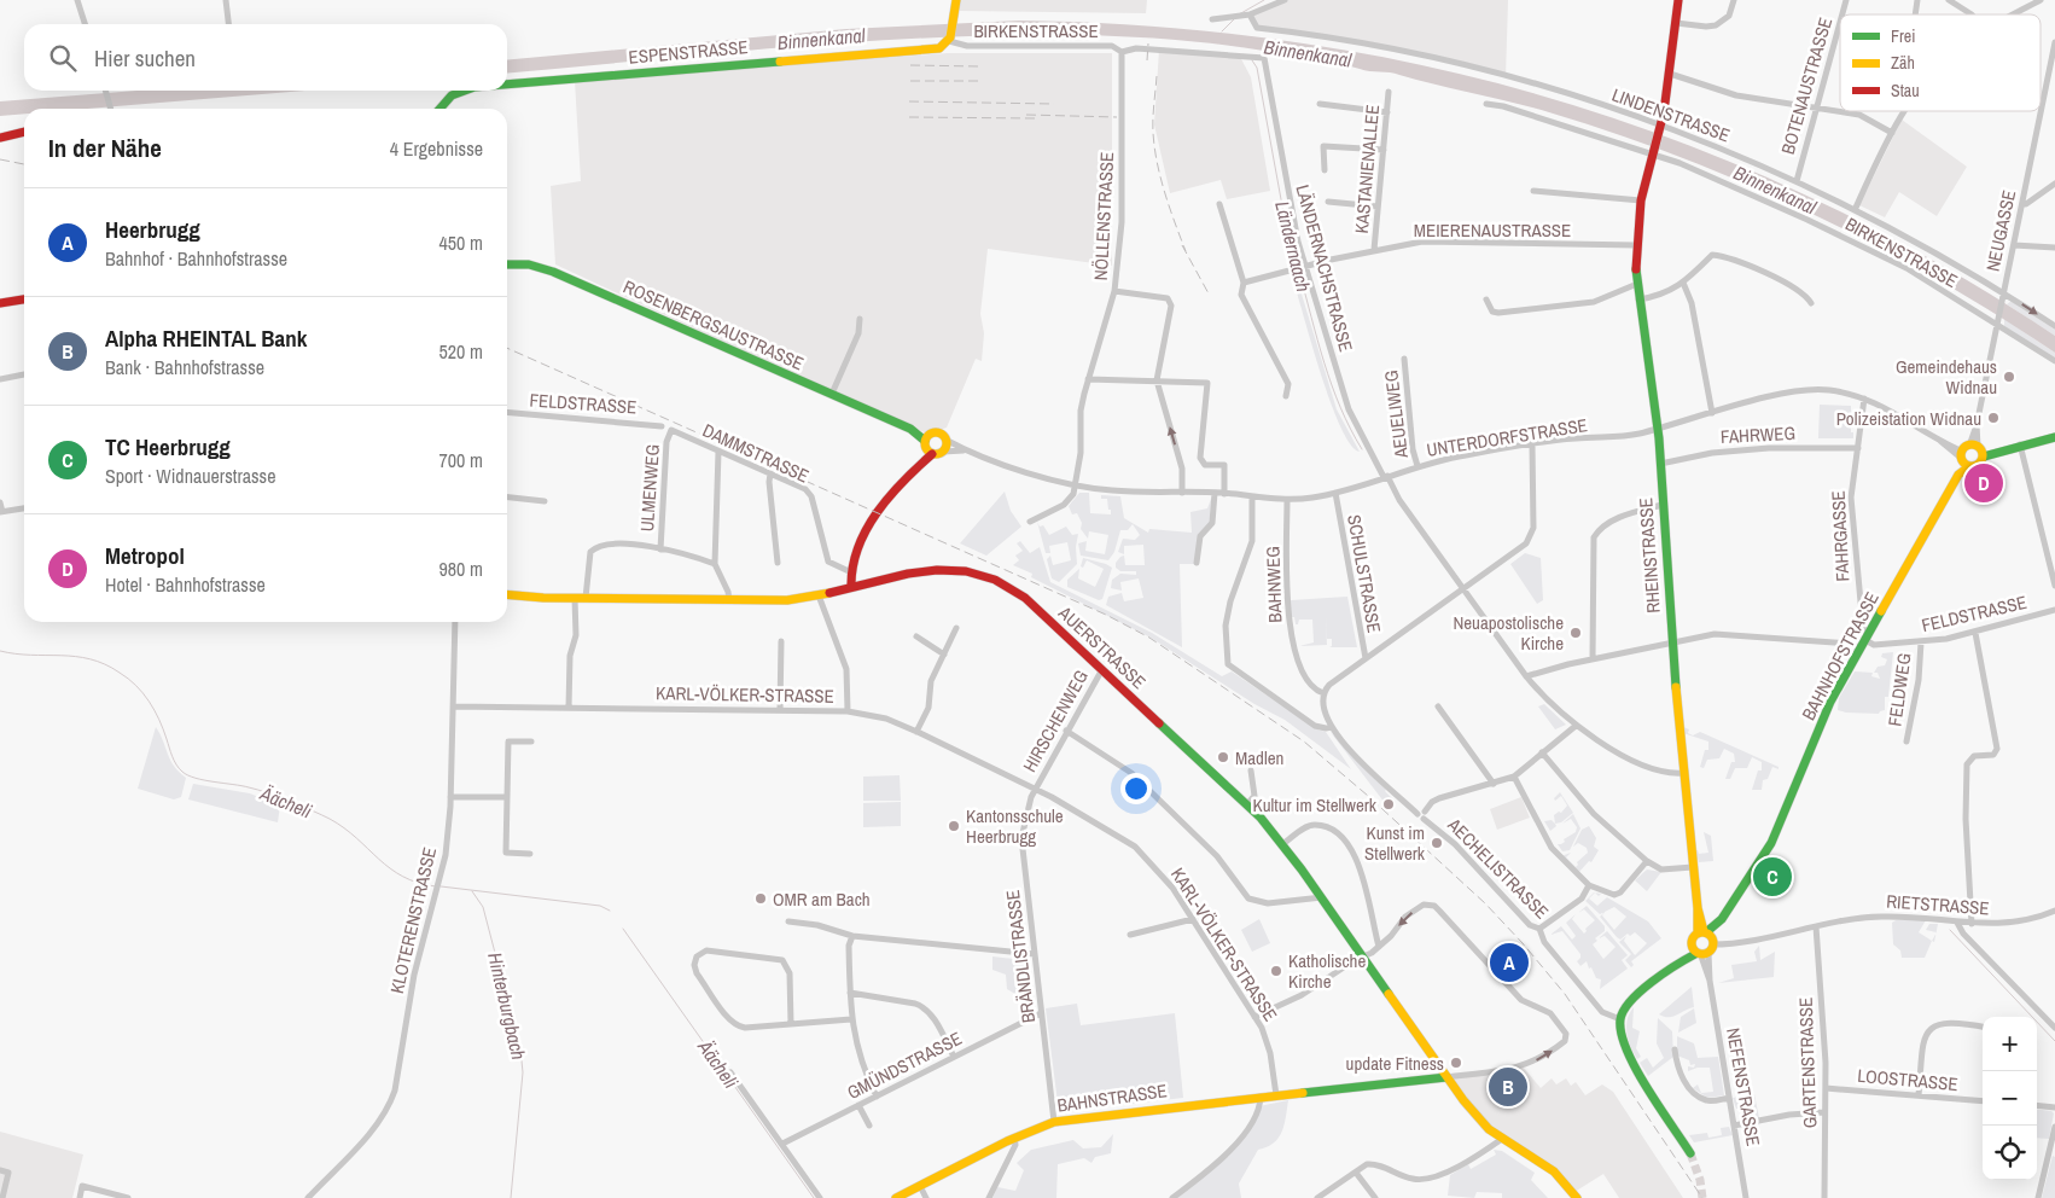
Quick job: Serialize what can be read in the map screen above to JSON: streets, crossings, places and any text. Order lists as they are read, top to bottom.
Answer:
{
  "streets": {
    "main road": [
      "ESPENSTRASSE",
      "ROSENBERGSAUSTRASSE",
      "RHEINSTRASSE",
      "AUERSTRASSE",
      "BAHNHOFSTRASSE",
      "BAHNSTRASSE"
    ],
    "street": [
      "BIRKENSTRASSE",
      "BOTENAUSTRASSE",
      "LINDENSTRASSE",
      "KASTANIENALLEE",
      "NÖLLENSTRASSE",
      "MEIERENAUSTRASSE",
      "NEUGASSE",
      "LÄNDERNACHSTRASSE",
      "FELDSTRASSE",
      "AEUELIWEG",
      "FAHRWEG",
      "UNTERDORFSTRASSE",
      "DAMMSTRASSE",
      "ULMENWEG",
      "FAHRGASSE",
      "SCHULSTRASSE",
      "BAHNWEG",
      "FELDWEG",
      "KARL-VÖLKER-STRASSE",
      "HIRSCHENWEG",
      "AECHELISTRASSE",
      "RIETSTRASSE",
      "KLOTERENSTRASSE",
      "BRÄNDLISTRASSE",
      "GARTENSTRASSE",
      "GMÜNDSTRASSE",
      "LOOSTRASSE",
      "NEFENSTRASSE"
    ]
  },
  "crossings": [
    ["BIRKENSTRASSE", "ESPENSTRASSE"],
    ["BIRKENSTRASSE", "NÖLLENSTRASSE"],
    ["BIRKENSTRASSE", "NEUGASSE"],
    ["BIRKENSTRASSE", "LÄNDERNACHSTRASSE"],
    ["BIRKENSTRASSE", "RHEINSTRASSE"],
    ["BOTENAUSTRASSE", "LINDENSTRASSE"],
    ["LINDENSTRASSE", "NEUGASSE"],
    ["LINDENSTRASSE", "RHEINSTRASSE"],
    ["KASTANIENALLEE", "MEIERENAUSTRASSE"],
    ["NÖLLENSTRASSE", "UNTERDORFSTRASSE"],
    ["MEIERENAUSTRASSE", "LÄNDERNACHSTRASSE"],
    ["MEIERENAUSTRASSE", "RHEINSTRASSE"],
    ["NEUGASSE", "UNTERDORFSTRASSE"],
    ["NEUGASSE", "BAHNHOFSTRASSE"],
    ["LÄNDERNACHSTRASSE", "FELDSTRASSE"],
    ["LÄNDERNACHSTRASSE", "UNTERDORFSTRASSE"],
    ["LÄNDERNACHSTRASSE", "RHEINSTRASSE"],
    ["ROSENBERGSAUSTRASSE", "UNTERDORFSTRASSE"],
    ["FELDSTRASSE", "FAHRGASSE"],
    ["FELDSTRASSE", "RHEINSTRASSE"],
    ["FELDSTRASSE", "BAHNHOFSTRASSE"],
    ["FELDSTRASSE", "FELDWEG"],
    ["AEUELIWEG", "UNTERDORFSTRASSE"],
    ["FAHRWEG", "FAHRGASSE"],
    ["FAHRWEG", "RHEINSTRASSE"],
    ["UNTERDORFSTRASSE", "FAHRGASSE"],
    ["UNTERDORFSTRASSE", "RHEINSTRASSE"],
    ["UNTERDORFSTRASSE", "SCHULSTRASSE"],
    ["UNTERDORFSTRASSE", "BAHNWEG"],
    ["UNTERDORFSTRASSE", "BAHNHOFSTRASSE"],
    ["DAMMSTRASSE", "ULMENWEG"],
    ["FAHRGASSE", "BAHNHOFSTRASSE"],
    ["RHEINSTRASSE", "BAHNHOFSTRASSE"],
    ["RHEINSTRASSE", "RIETSTRASSE"],
    ["RHEINSTRASSE", "NEFENSTRASSE"],
    ["BAHNWEG", "AECHELISTRASSE"],
    ["AUERSTRASSE", "HIRSCHENWEG"],
    ["AUERSTRASSE", "BAHNSTRASSE"],
    ["BAHNHOFSTRASSE", "RIETSTRASSE"],
    ["BAHNHOFSTRASSE", "NEFENSTRASSE"],
    ["KARL-VÖLKER-STRASSE", "HIRSCHENWEG"],
    ["KARL-VÖLKER-STRASSE", "KLOTERENSTRASSE"],
    ["KARL-VÖLKER-STRASSE", "BRÄNDLISTRASSE"],
    ["KARL-VÖLKER-STRASSE", "BAHNSTRASSE"],
    ["HIRSCHENWEG", "BRÄNDLISTRASSE"],
    ["RIETSTRASSE", "GARTENSTRASSE"],
    ["RIETSTRASSE", "NEFENSTRASSE"],
    ["BRÄNDLISTRASSE", "GMÜNDSTRASSE"],
    ["BRÄNDLISTRASSE", "BAHNSTRASSE"],
    ["GARTENSTRASSE", "LOOSTRASSE"]
  ],
  "water": [
    "Binnenkanal",
    "Ländernaach",
    "Äächeli",
    "Hinterburgbach"
  ],
  "places": [
    "Gemeindehaus Widnau",
    "Polizeistation Widnau",
    "Neuapostolische Kirche",
    "Madlen",
    "Kultur im Stellwerk",
    "Kantonsschule Heerbrugg",
    "Kunst im Stellwerk",
    "OMR am Bach",
    "Katholische Kirche",
    "update Fitness"
  ],
  "legend": ["Frei", "Zäh", "Stau"],
  "page": {
    "search": "Hier suchen",
    "heading": ["In der Nähe", "4 Ergebnisse"],
    "list": [
      {
        "mark": "A",
        "name": "Heerbrugg",
        "note": "Bahnhof · Bahnhofstrasse",
        "value": "450 m"
      },
      {
        "mark": "B",
        "name": "Alpha RHEINTAL Bank",
        "note": "Bank · Bahnhofstrasse",
        "value": "520 m"
      },
      {
        "mark": "C",
        "name": "TC Heerbrugg",
        "note": "Sport · Widnauerstrasse",
        "value": "700 m"
      },
      {
        "mark": "D",
        "name": "Metropol",
        "note": "Hotel · Bahnhofstrasse",
        "value": "980 m"
      }
    ],
    "pins": [
      "D",
      "C",
      "A",
      "B"
    ],
    "map_buttons": ["+", "−"]
  }
}
